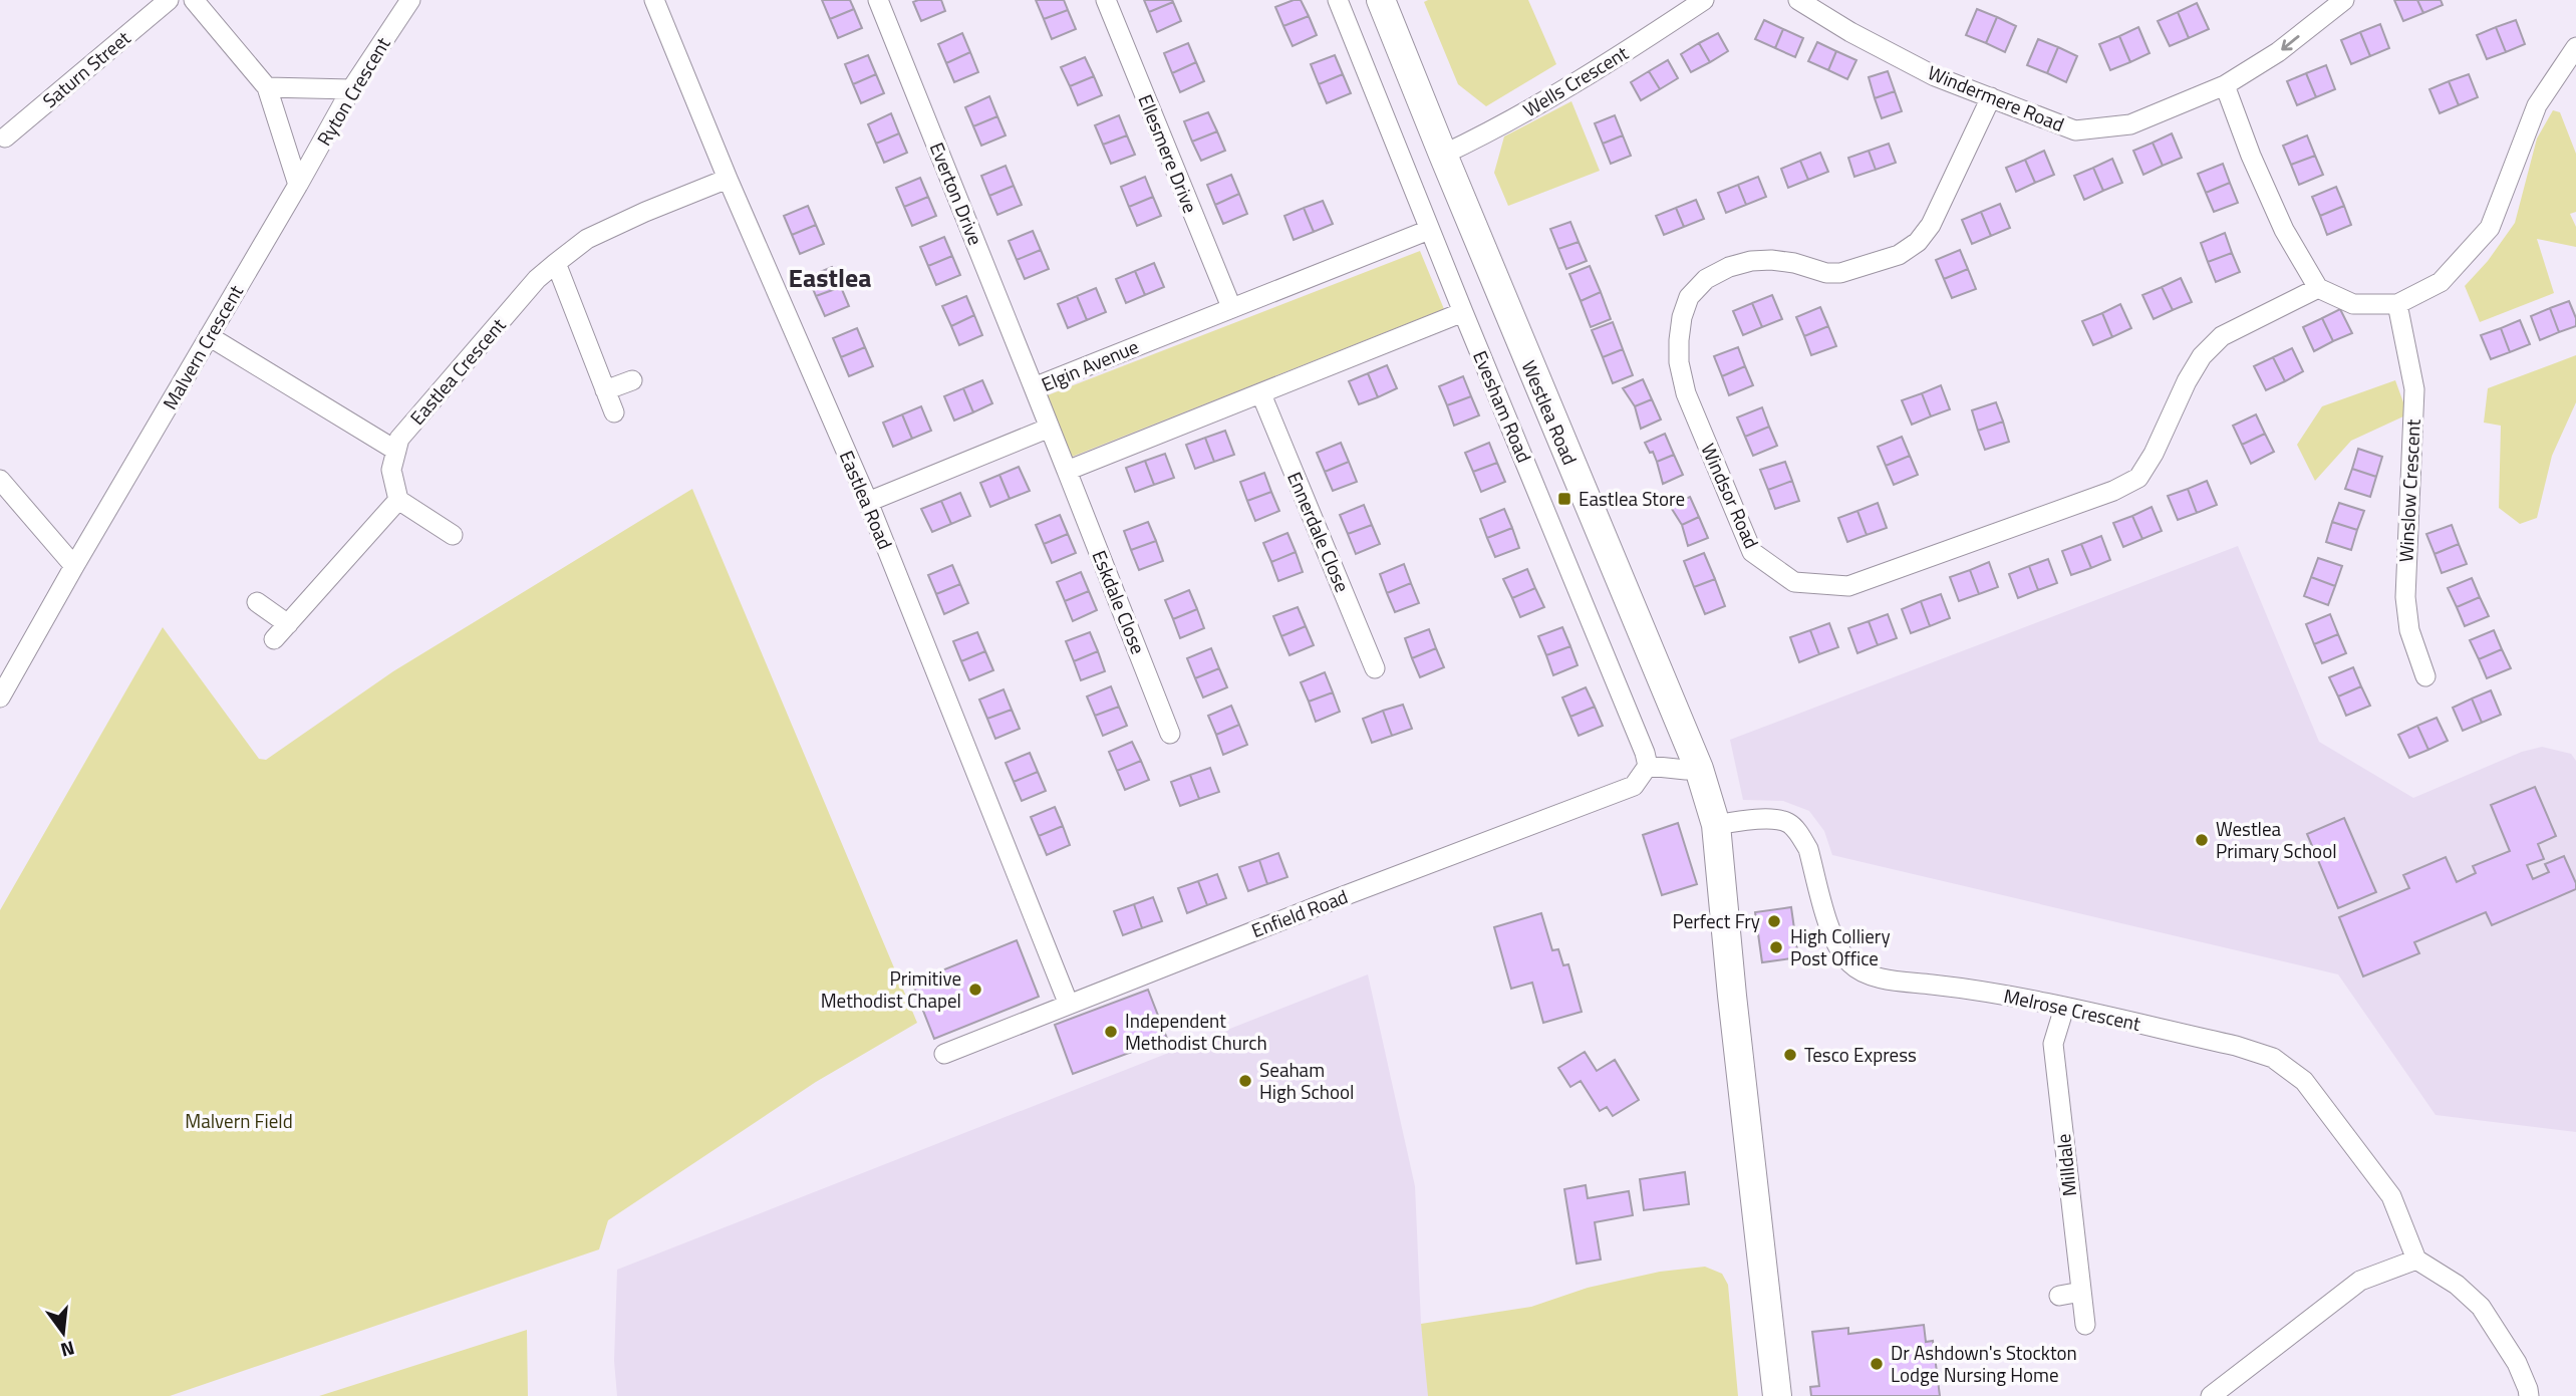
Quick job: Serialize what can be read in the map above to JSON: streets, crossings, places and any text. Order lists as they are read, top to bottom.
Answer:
{
  "streets": {
    "main road": ["Westlea Road"],
    "street": [
      "Saturn Street",
      "Wells Crescent",
      "Ryton Crescent",
      "Windermere Road",
      "Ellesmere Drive",
      "Everton Drive",
      "Malvern Crescent",
      "Elgin Avenue",
      "Eastlea Crescent",
      "Evesham Road",
      "Winslow Crescent",
      "Windsor Road",
      "Eastlea Road",
      "Ennerdale Close",
      "Eskdale Close",
      "Enfield Road",
      "Melrose Crescent",
      "Milldale"
    ]
  },
  "crossings": [
    ["Wells Crescent", "Westlea Road"],
    ["Ryton Crescent", "Malvern Crescent"],
    ["Windermere Road", "Windsor Road"],
    ["Ellesmere Drive", "Elgin Avenue"],
    ["Everton Drive", "Elgin Avenue"],
    ["Elgin Avenue", "Evesham Road"],
    ["Elgin Avenue", "Eskdale Close"],
    ["Eastlea Crescent", "Eastlea Road"],
    ["Evesham Road", "Enfield Road"],
    ["Westlea Road", "Melrose Crescent"],
    ["Eastlea Road", "Enfield Road"],
    ["Melrose Crescent", "Milldale"]
  ],
  "districts": ["Eastlea"],
  "parks": ["Malvern Field"],
  "places": {
    "transit": ["Eastlea Store"],
    "other": [
      "Westlea Primary School",
      "Perfect Fry",
      "High Colliery Post Office",
      "Primitive Methodist Chapel",
      "Independent Methodist Church",
      "Tesco Express",
      "Seaham High School",
      "Dr Ashdown's Stockton Lodge Nursing Home"
    ]
  },
  "north": "bottom"
}
